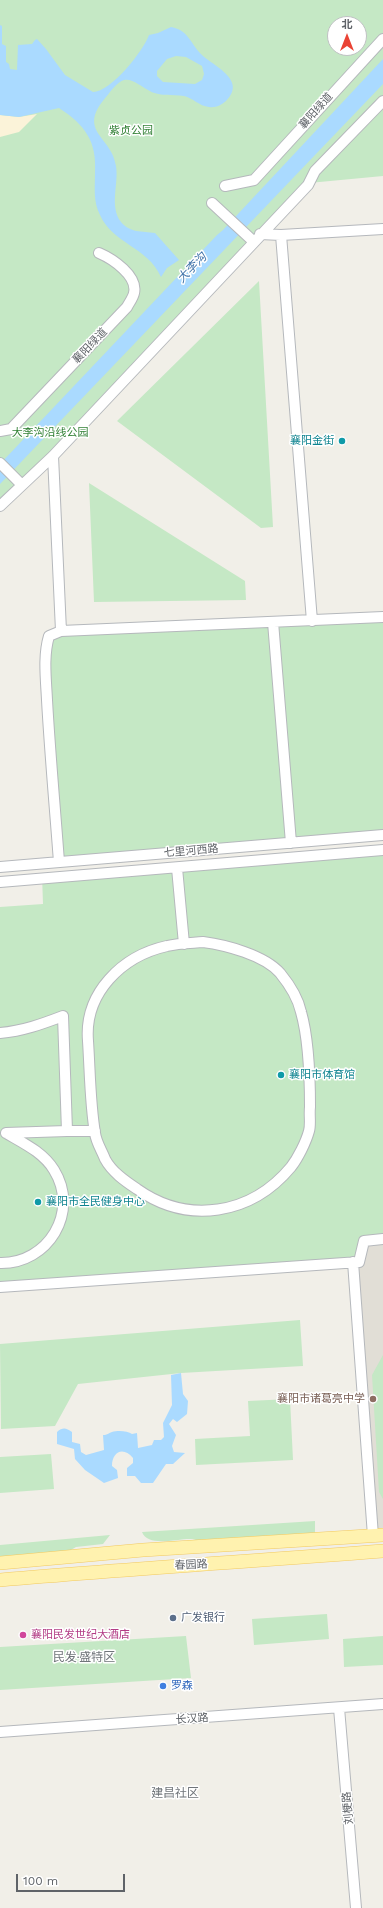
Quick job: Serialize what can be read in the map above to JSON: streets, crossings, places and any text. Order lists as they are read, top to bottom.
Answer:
{
  "streets": {
    "main road": ["春园路"],
    "street": [
      "襄阳绿道",
      "七里河西路",
      "长汉路",
      "刘梗路"
    ]
  },
  "crossings": [
    ["长汉路", "刘梗路"]
  ],
  "districts": ["民发·盛特区", "建昌社区"],
  "water": ["大李沟"],
  "parks": ["紫贞公园", "大李沟沿线公园"],
  "places": [
    "襄阳金街",
    "襄阳市体育馆",
    "襄阳市全民健身中心",
    "襄阳市诸葛亮中学",
    "广发银行",
    "襄阳民发世纪大酒店",
    "罗森"
  ],
  "scale_bar": "100 m",
  "north": "top"
}
